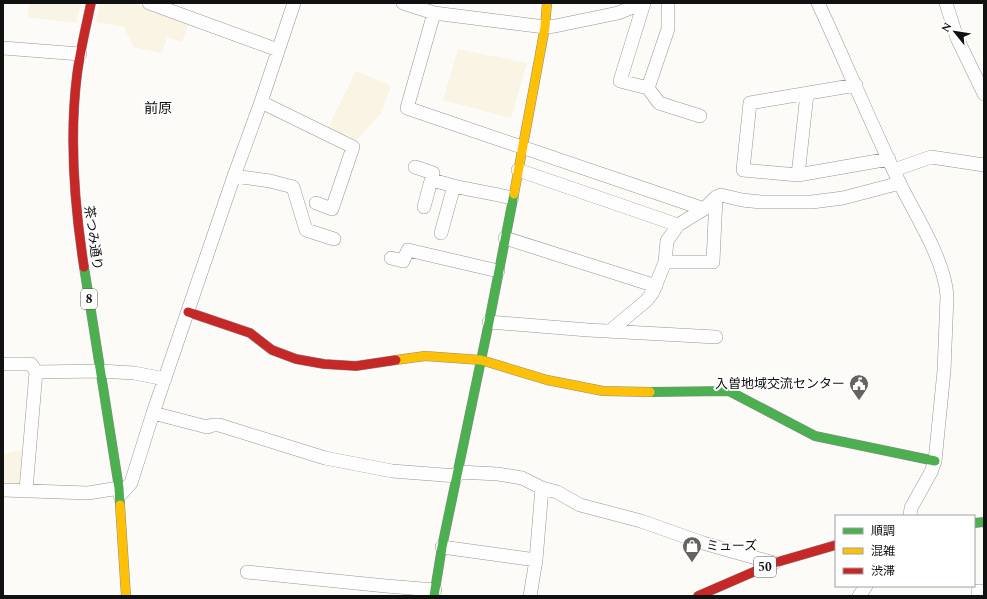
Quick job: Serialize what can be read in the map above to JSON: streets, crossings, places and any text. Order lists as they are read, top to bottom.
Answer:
{
  "streets": {
    "street": ["茶つみ通り", "8", "50"]
  },
  "districts": ["前原"],
  "places": {
    "public building": ["入曽地域交流センター"],
    "shop": ["ミューズ"]
  },
  "legend": ["順調", "混雑", "渋滞"],
  "north": "top left"
}
